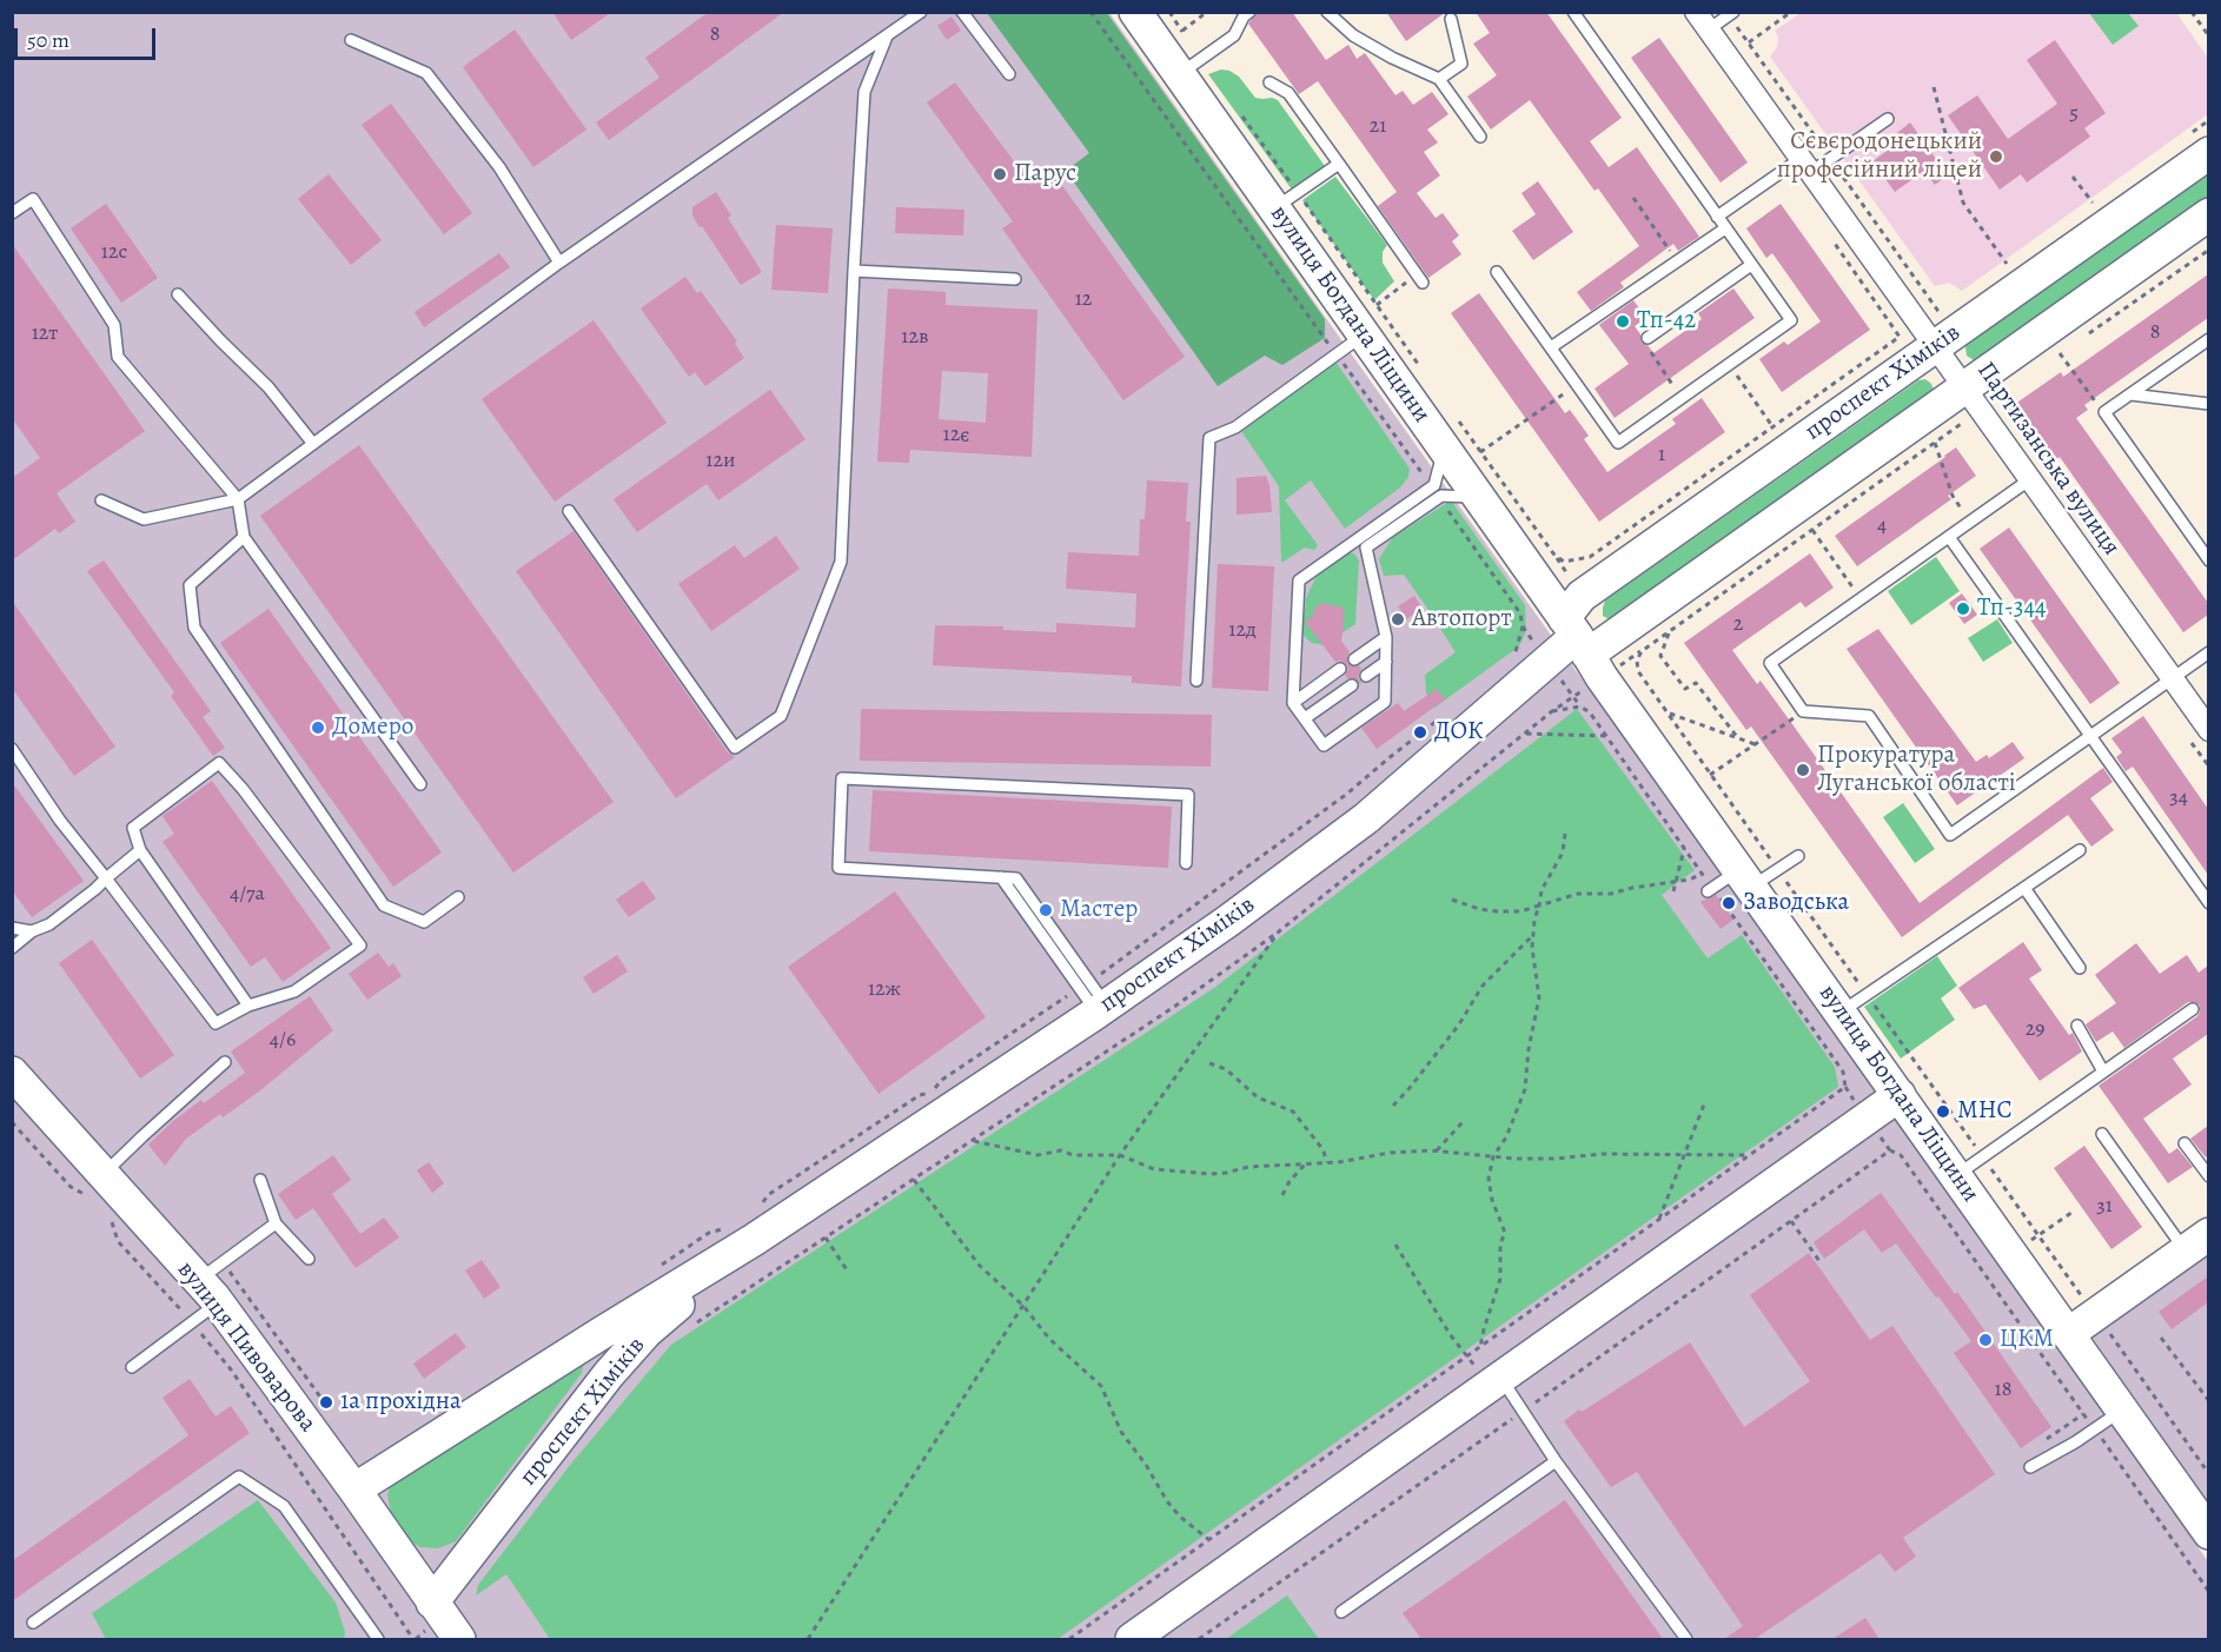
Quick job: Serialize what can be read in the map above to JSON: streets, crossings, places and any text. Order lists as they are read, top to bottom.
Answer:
{
  "streets": {
    "street": [
      "вулиця Богдана Ліщини",
      "проспект Хіміків",
      "Партизанська вулиця",
      "вулиця Пивоварова"
    ]
  },
  "crossings": [
    ["вулиця Богдана Ліщини", "проспект Хіміків"],
    ["проспект Хіміків", "Партизанська вулиця"],
    ["проспект Хіміків", "вулиця Пивоварова"]
  ],
  "places": [
    "Сєвєродонецький професійний ліцей",
    "Парус",
    "Тп-42",
    "Тп-344",
    "Автопорт",
    "Домеро",
    "ДОК",
    "Прокуратура Луганської області",
    "Заводська",
    "Мастер",
    "МНС",
    "ЦКМ",
    "1а прохідна"
  ],
  "house_numbers": [
    "8",
    "5",
    "21",
    "12с",
    "12",
    "8",
    "12т",
    "12в",
    "12є",
    "1",
    "12и",
    "4",
    "2",
    "12д",
    "34",
    "4/7a",
    "12ж",
    "29",
    "4/6",
    "31",
    "18"
  ],
  "scale_bar": "50 m"
}
